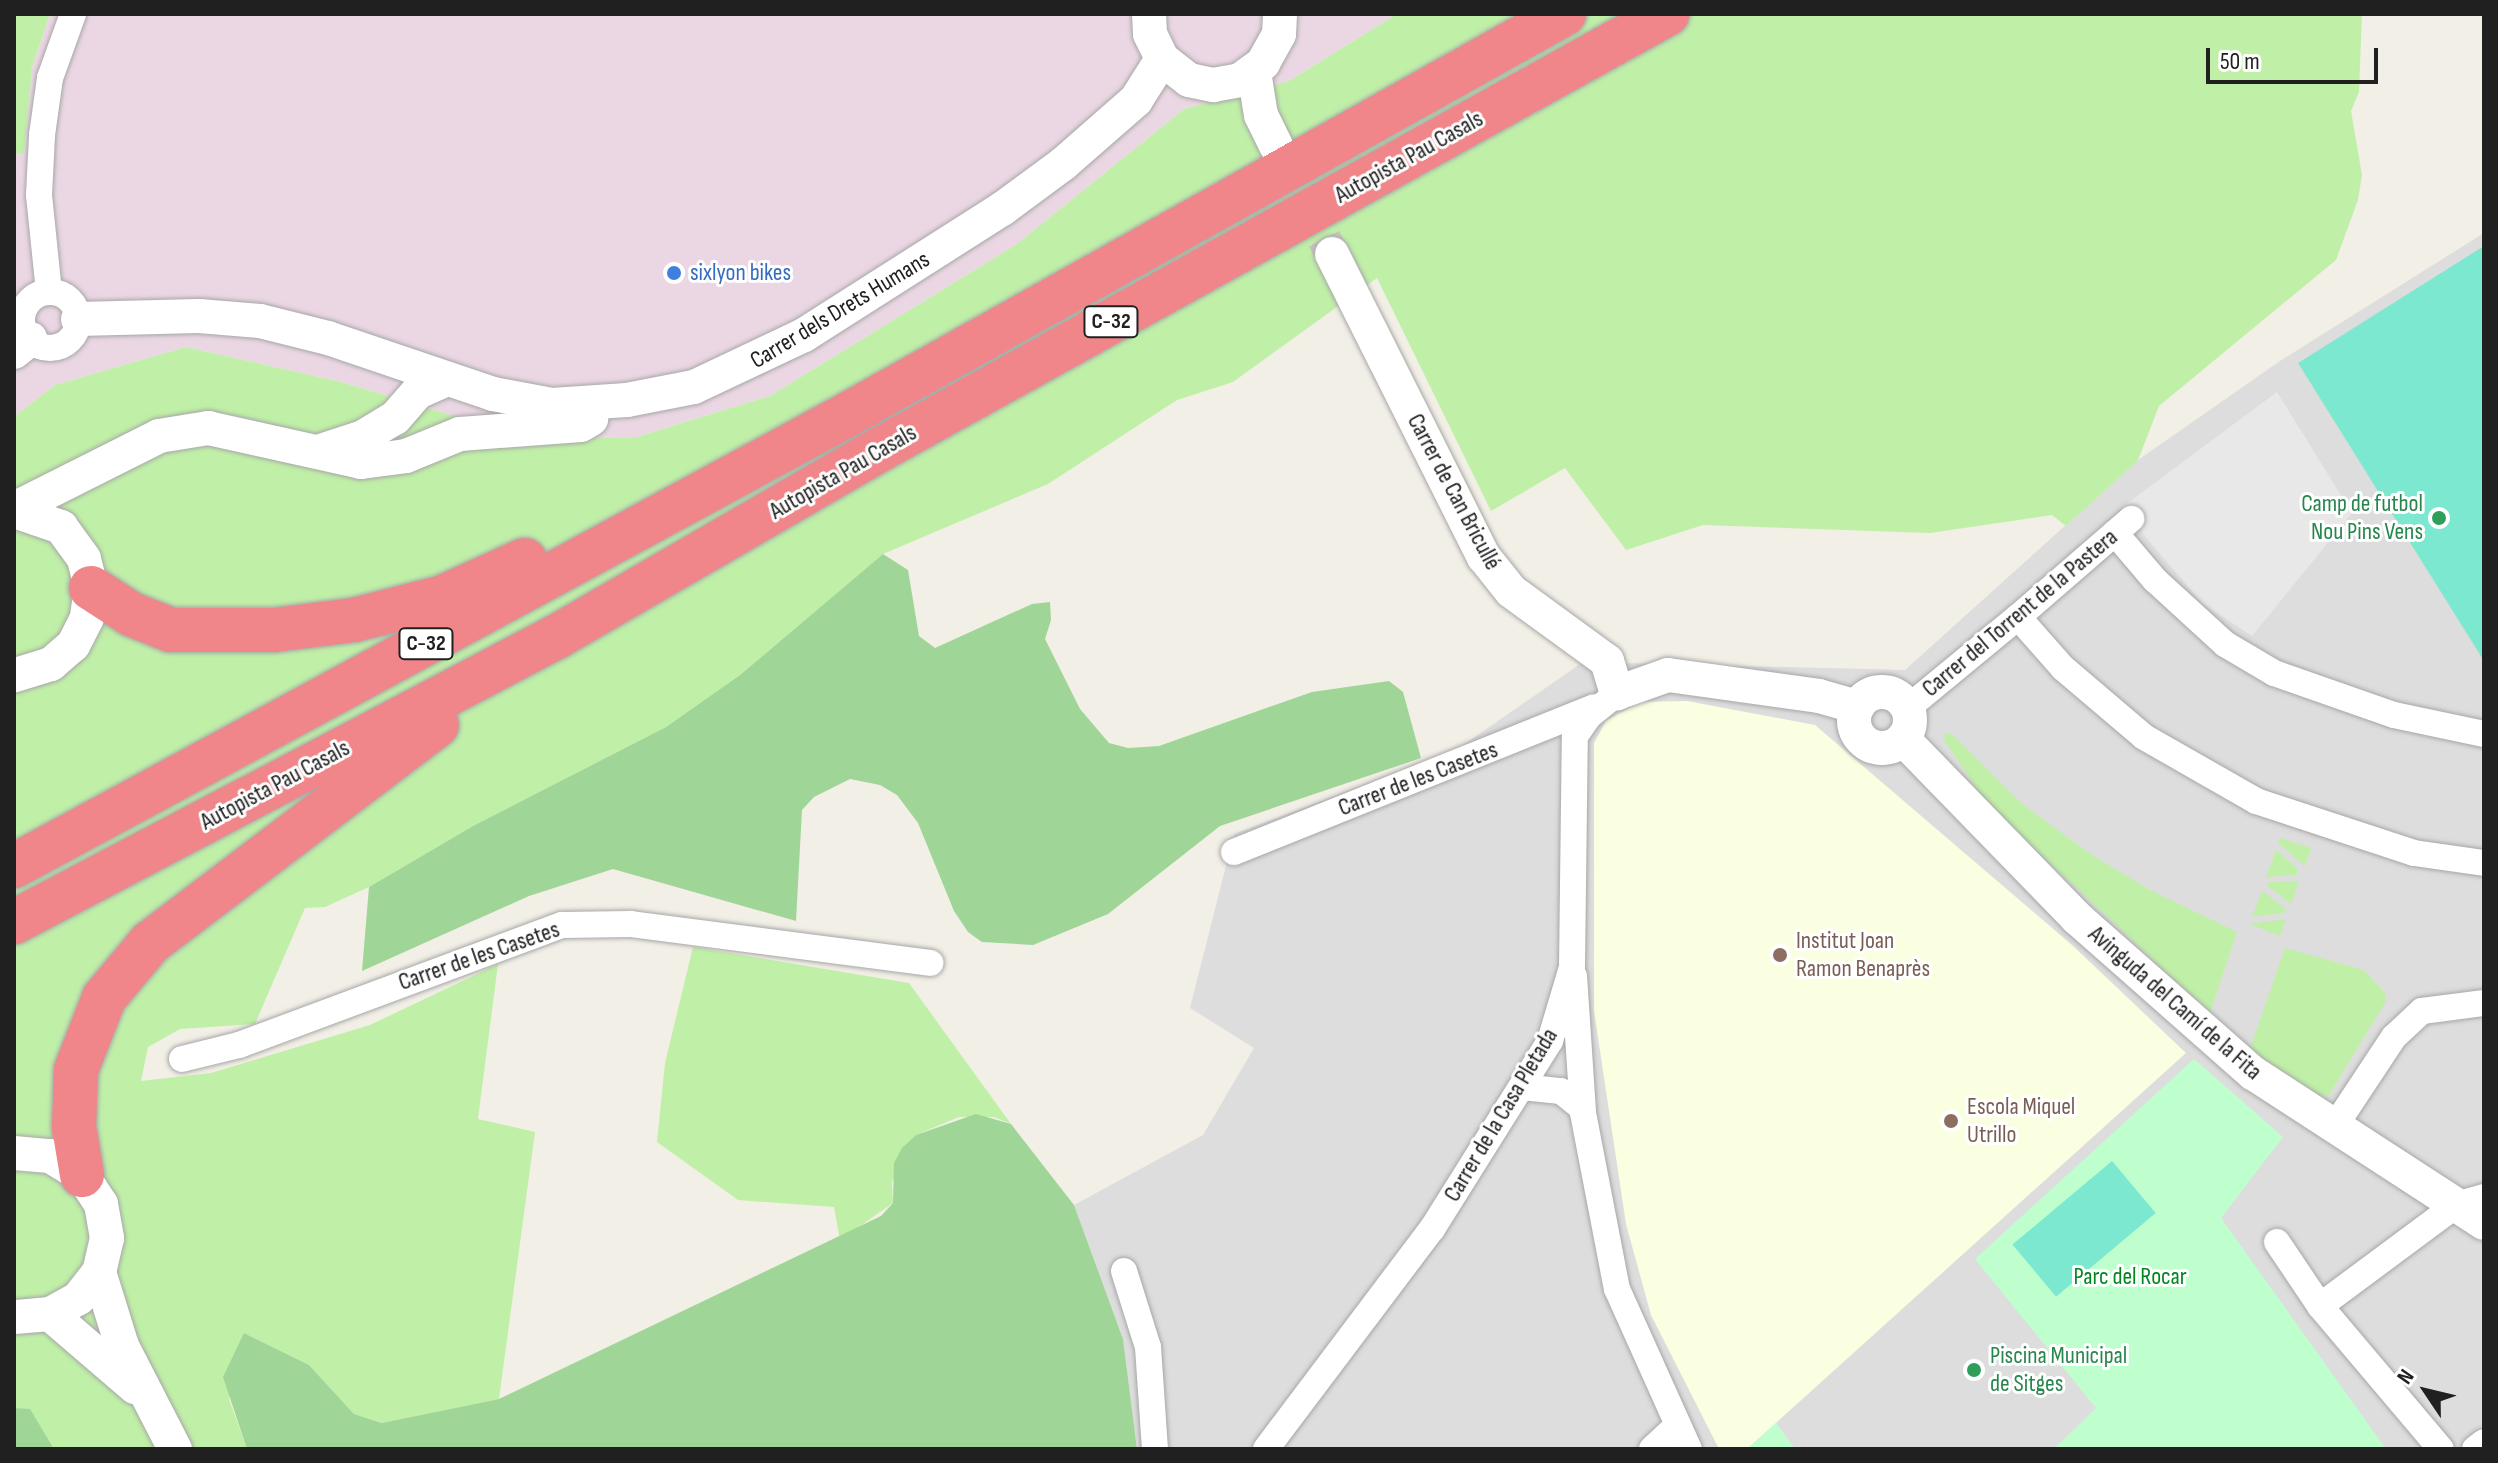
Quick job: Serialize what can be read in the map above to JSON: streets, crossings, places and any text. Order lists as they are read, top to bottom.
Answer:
{
  "streets": {
    "highway": ["Autopista Pau Casals", "C-32"],
    "street": [
      "Carrer dels Drets Humans",
      "Carrer de Can Bricullé",
      "Carrer del Torrent de la Pastera",
      "Carrer de les Casetes",
      "Avinguda del Camí de la Fita",
      "Carrer de la Casa Pletada"
    ]
  },
  "crossings": [
    ["Carrer de Can Bricullé", "Carrer de les Casetes"],
    ["Carrer de Can Bricullé", "Carrer de la Casa Pletada"],
    ["Carrer del Torrent de la Pastera", "Avinguda del Camí de la Fita"],
    ["Carrer de les Casetes", "Carrer de la Casa Pletada"]
  ],
  "parks": ["Parc del Rocar"],
  "places": [
    "sixlyon bikes",
    "Camp de futbol Nou Pins Vens",
    "Institut Joan Ramon Benaprès",
    "Escola Miquel Utrillo",
    "Piscina Municipal de Sitges"
  ],
  "scale_bar": "50 m",
  "north": "top left"
}
